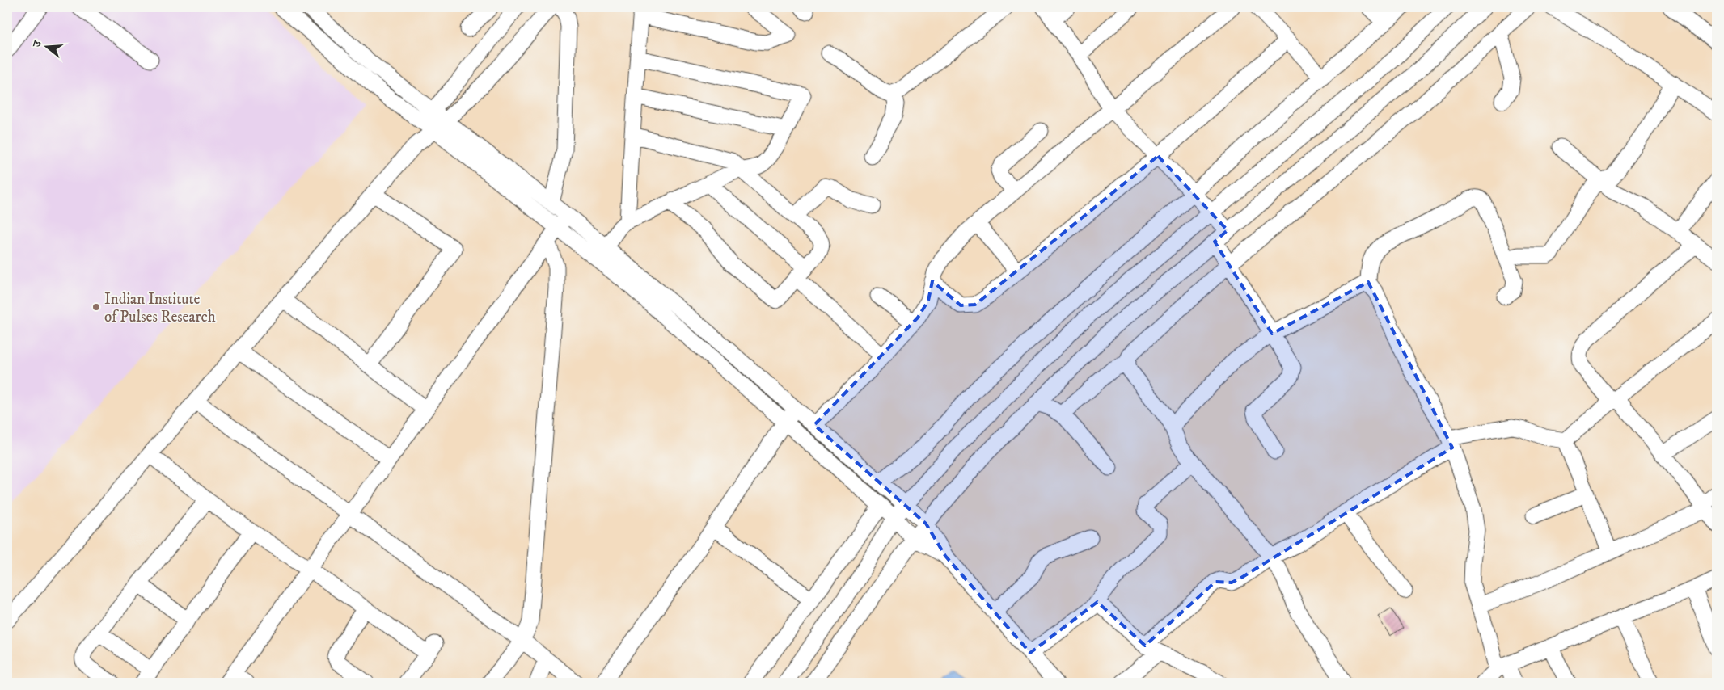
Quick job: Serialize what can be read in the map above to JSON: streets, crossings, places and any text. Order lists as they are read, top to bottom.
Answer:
{
  "places": ["Indian Institute of Pulses Research"],
  "north": "left"
}
